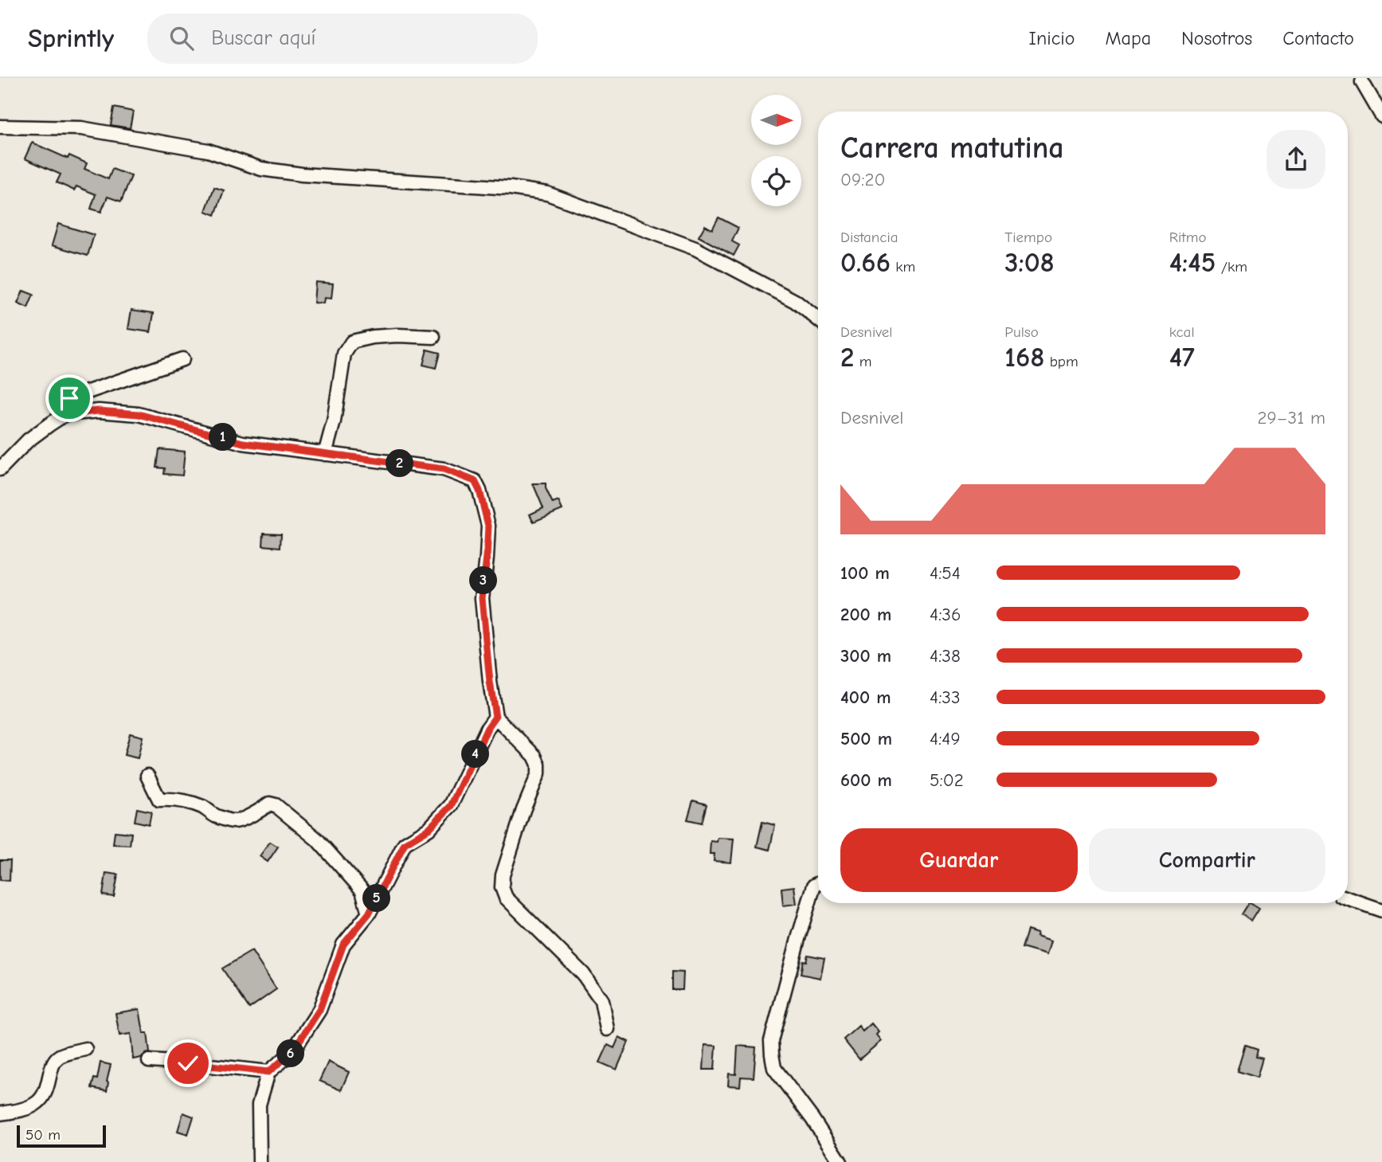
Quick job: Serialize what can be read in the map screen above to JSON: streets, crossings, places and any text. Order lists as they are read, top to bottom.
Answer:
{
  "scale_bar": "50 m",
  "north": "right",
  "page": {
    "header": "Sprintly",
    "search": "Buscar aquí",
    "nav": [
      "Inicio",
      "Mapa",
      "Nosotros",
      "Contacto"
    ],
    "heading": ["Carrera matutina", "09:20"],
    "stats": [
      ["Distancia", "0.66 km"],
      ["Tiempo", "3:08"],
      ["Ritmo", "4:45 /km"],
      ["Desnivel", "2 m"],
      ["Pulso", "168 bpm"],
      ["kcal", "47"]
    ],
    "chart": ["Desnivel", "29–31 m"],
    "pins": [
      "1",
      "2",
      "3",
      "4",
      "5",
      "6"
    ],
    "list": [
      {
        "name": "100 m",
        "note": "4:54"
      },
      {
        "name": "200 m",
        "note": "4:36"
      },
      {
        "name": "300 m",
        "note": "4:38"
      },
      {
        "name": "400 m",
        "note": "4:33"
      },
      {
        "name": "500 m",
        "note": "4:49"
      },
      {
        "name": "600 m",
        "note": "5:02"
      }
    ],
    "buttons": ["Guardar", "Compartir"],
    "scale": "50 m"
  }
}
